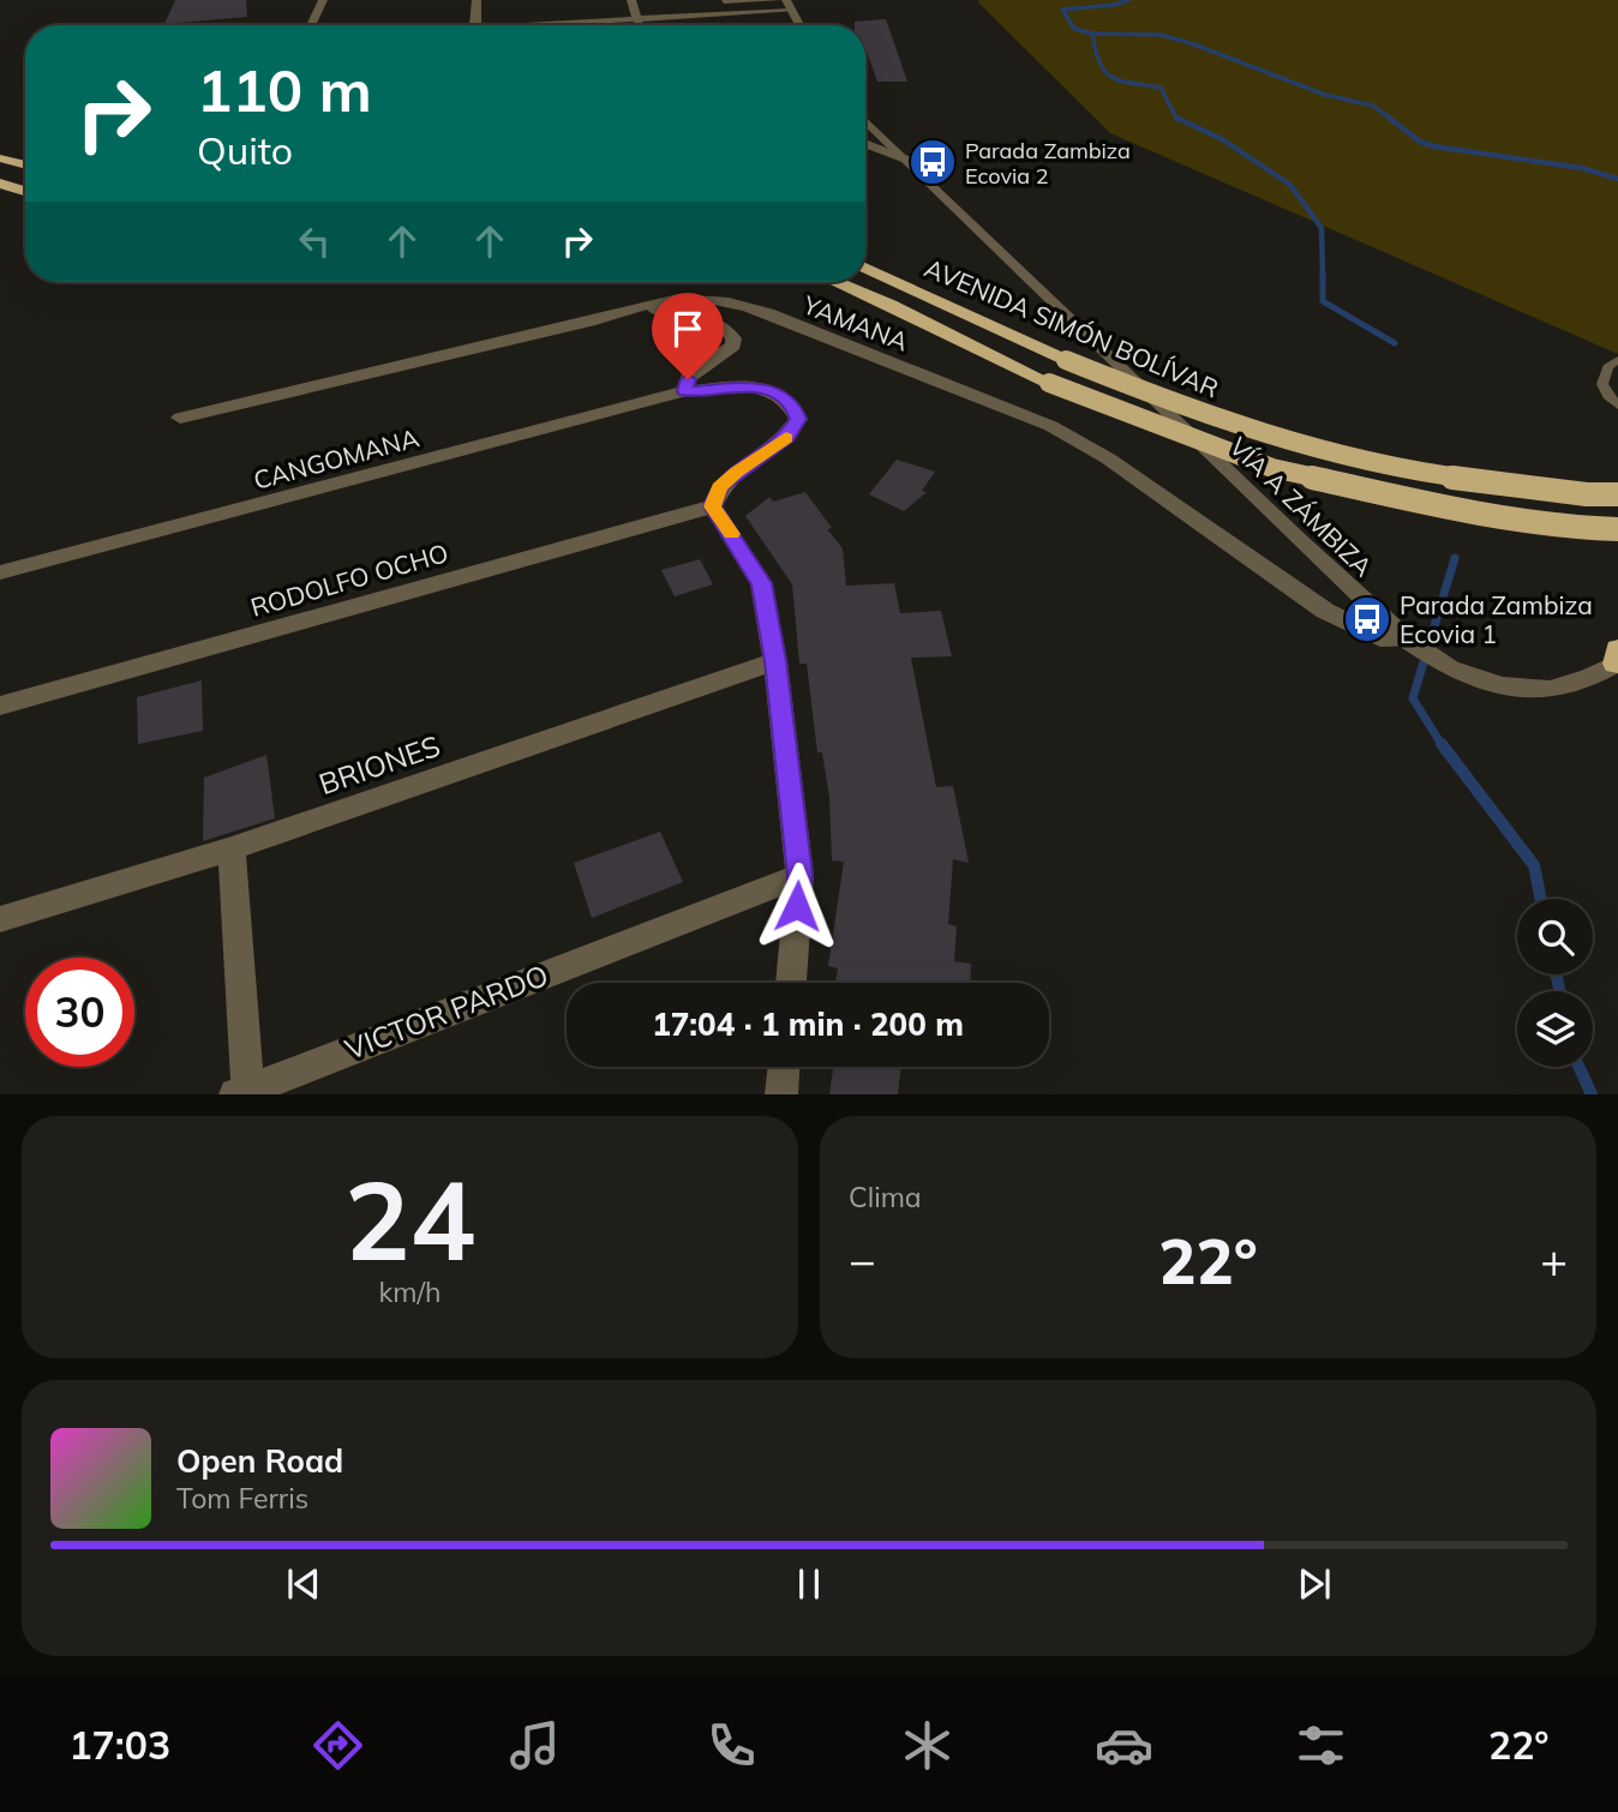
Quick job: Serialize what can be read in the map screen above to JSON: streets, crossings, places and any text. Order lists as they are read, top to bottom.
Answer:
{
  "streets": {
    "highway": ["AVENIDA SIMÓN BOLÍVAR"],
    "street": [
      "YAMANA",
      "CANGOMANA",
      "VÍA A ZÁMBIZA",
      "RODOLFO OCHO",
      "BRIONES",
      "VICTOR PARDO"
    ]
  },
  "crossings": [
    ["YAMANA", "VÍA A ZÁMBIZA"],
    ["CANGOMANA", "RODOLFO OCHO"]
  ],
  "places": {
    "bus stop": ["Parada Zambiza Ecovia 2", "Parada Zambiza Ecovia 1"]
  },
  "page": {
    "turn": ["110 m", "Quito"],
    "limit": "30",
    "trip": "17:04 · 1 min · 200 m",
    "tile": [
      ["24", "km/h"],
      "Clima"
    ],
    "heat": ["−", "22°", "+"],
    "song": ["Open Road", "Tom Ferris"],
    "tabs": ["17:03", "22°"]
  }
}
